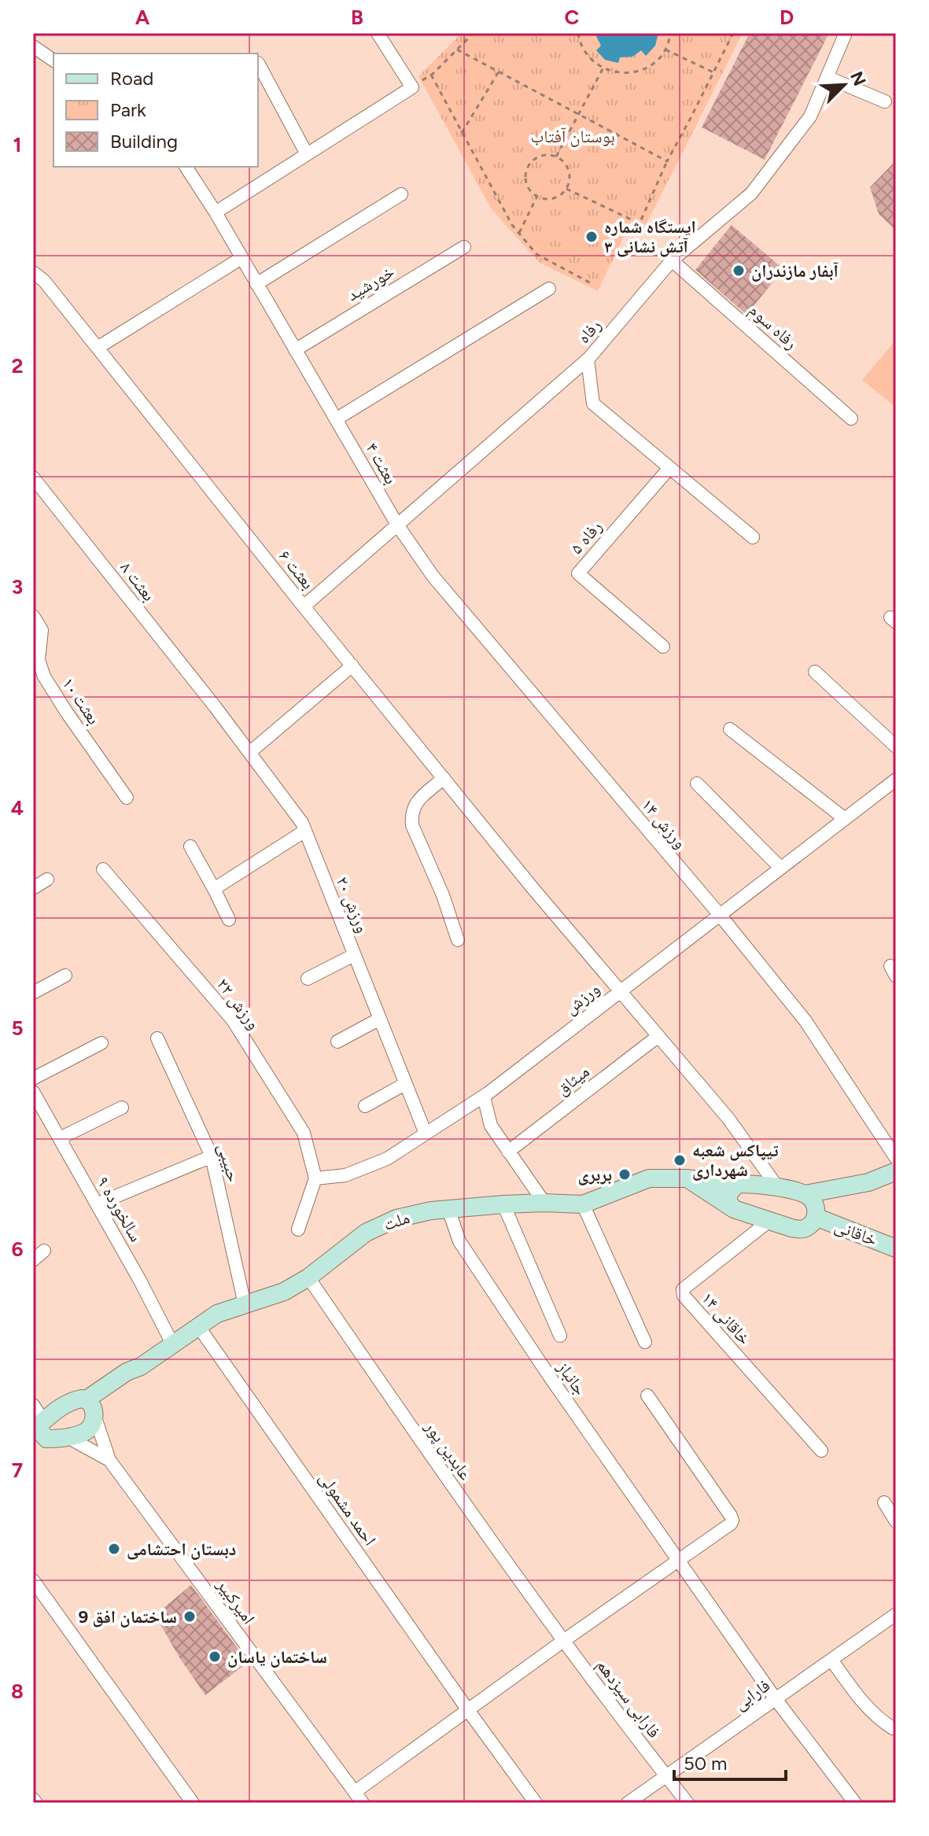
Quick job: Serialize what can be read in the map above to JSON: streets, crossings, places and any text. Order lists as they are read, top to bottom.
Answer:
{
  "streets": {
    "main road": ["ملت", "خاقانی"],
    "street": [
      "خورشید",
      "رفاه سوم",
      "رفاه",
      "بعثت ۴",
      "رفاه ۵",
      "بعثت ۶",
      "بعثت ٨",
      "بعثت ۱۰",
      "ورزش ۱۴",
      "ورزش ۲۰",
      "ورزش",
      "ورزش ۲۲",
      "میثاق",
      "حبیبی",
      "سالخورده ۹",
      "خاقانی ۱۴",
      "جانباز",
      "عابدین پور",
      "احمد مشمولی",
      "امیرکبیر",
      "فارابی",
      "فارابی سیزدهم"
    ]
  },
  "crossings": [
    ["خورشید", "بعثت ۴"],
    ["رفاه سوم", "رفاه"],
    ["رفاه", "بعثت ۴"],
    ["رفاه", "بعثت ۶"],
    ["بعثت ۴", "ورزش ۱۴"],
    ["بعثت ۶", "ورزش"],
    ["بعثت ۶", "میثاق"],
    ["بعثت ۶", "ملت"],
    ["بعثت ٨", "ورزش ۲۰"],
    ["ورزش ۱۴", "ورزش"],
    ["ورزش ۲۰", "ورزش"],
    ["ورزش", "ورزش ۲۲"],
    ["حبیبی", "ملت"],
    ["سالخورده ۹", "ملت"],
    ["ملت", "جانباز"],
    ["ملت", "عابدین پور"],
    ["ملت", "احمد مشمولی"],
    ["ملت", "امیرکبیر"],
    ["جانباز", "فارابی"],
    ["عابدین پور", "فارابی سیزدهم"],
    ["فارابی", "فارابی سیزدهم"]
  ],
  "parks": ["بوستان آفتاب"],
  "places": [
    "ایستگاه شماره ۳ آتش نشانی",
    "آبفار مازندران",
    "تیپاکس شعبه شهرداری",
    "بربری",
    "دبستان احتشامی",
    "ساختمان افق 9",
    "ساختمان یاسان"
  ],
  "legend": ["Road", "Park", "Building"],
  "scale_bar": "50 m",
  "north": "top right",
  "grid": {
    "columns": [
      "A",
      "B",
      "C",
      "D"
    ],
    "rows": [
      "1",
      "2",
      "3",
      "4",
      "5",
      "6",
      "7",
      "8"
    ]
  }
}
